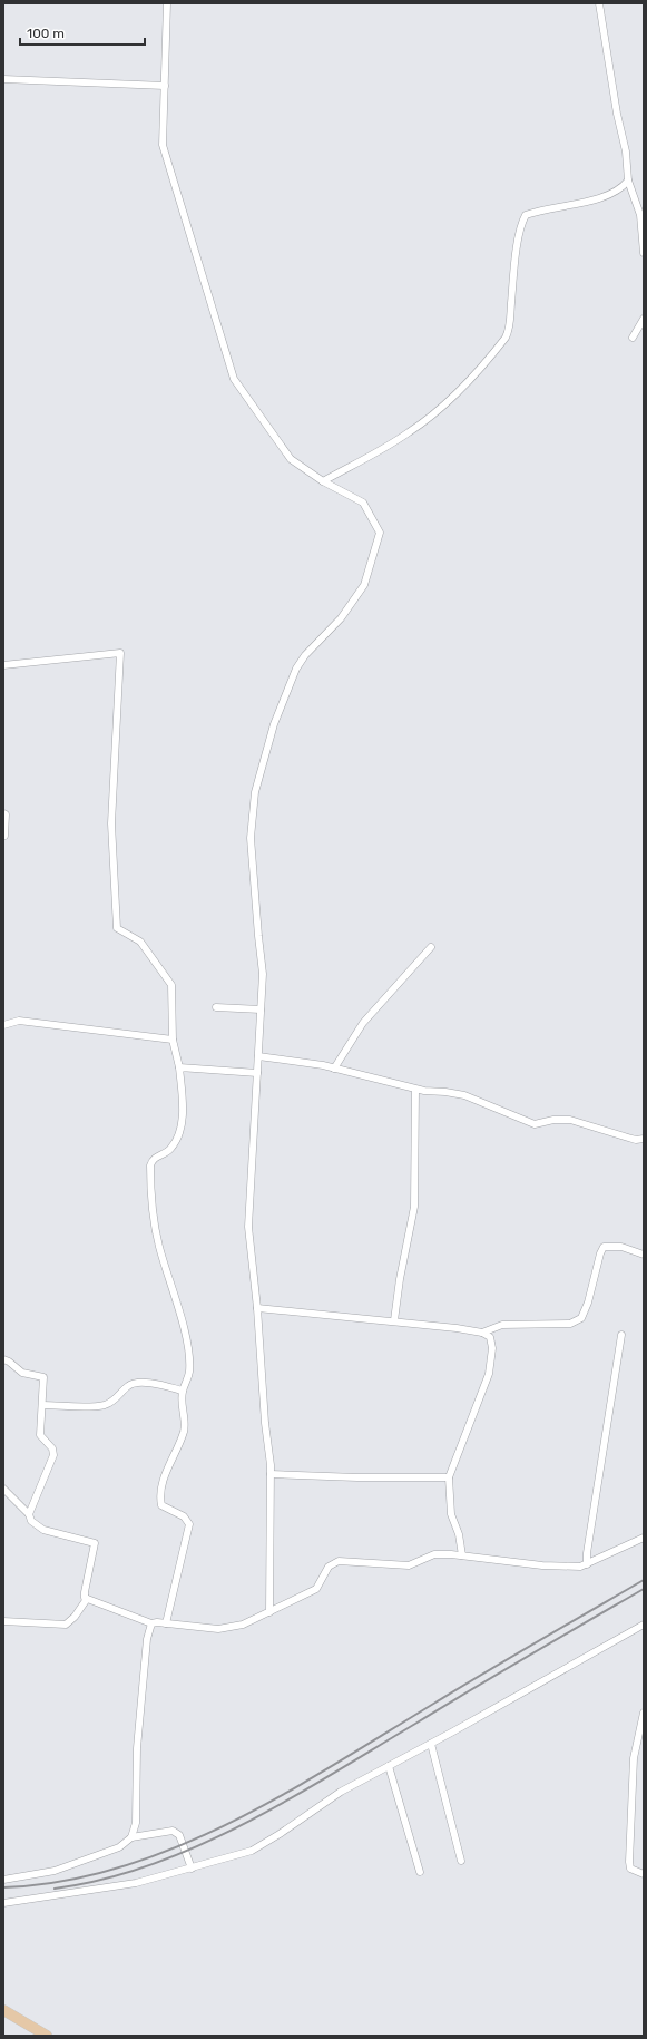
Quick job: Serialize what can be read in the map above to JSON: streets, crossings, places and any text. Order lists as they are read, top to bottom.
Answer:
{
  "scale_bar": "100 m"
}
